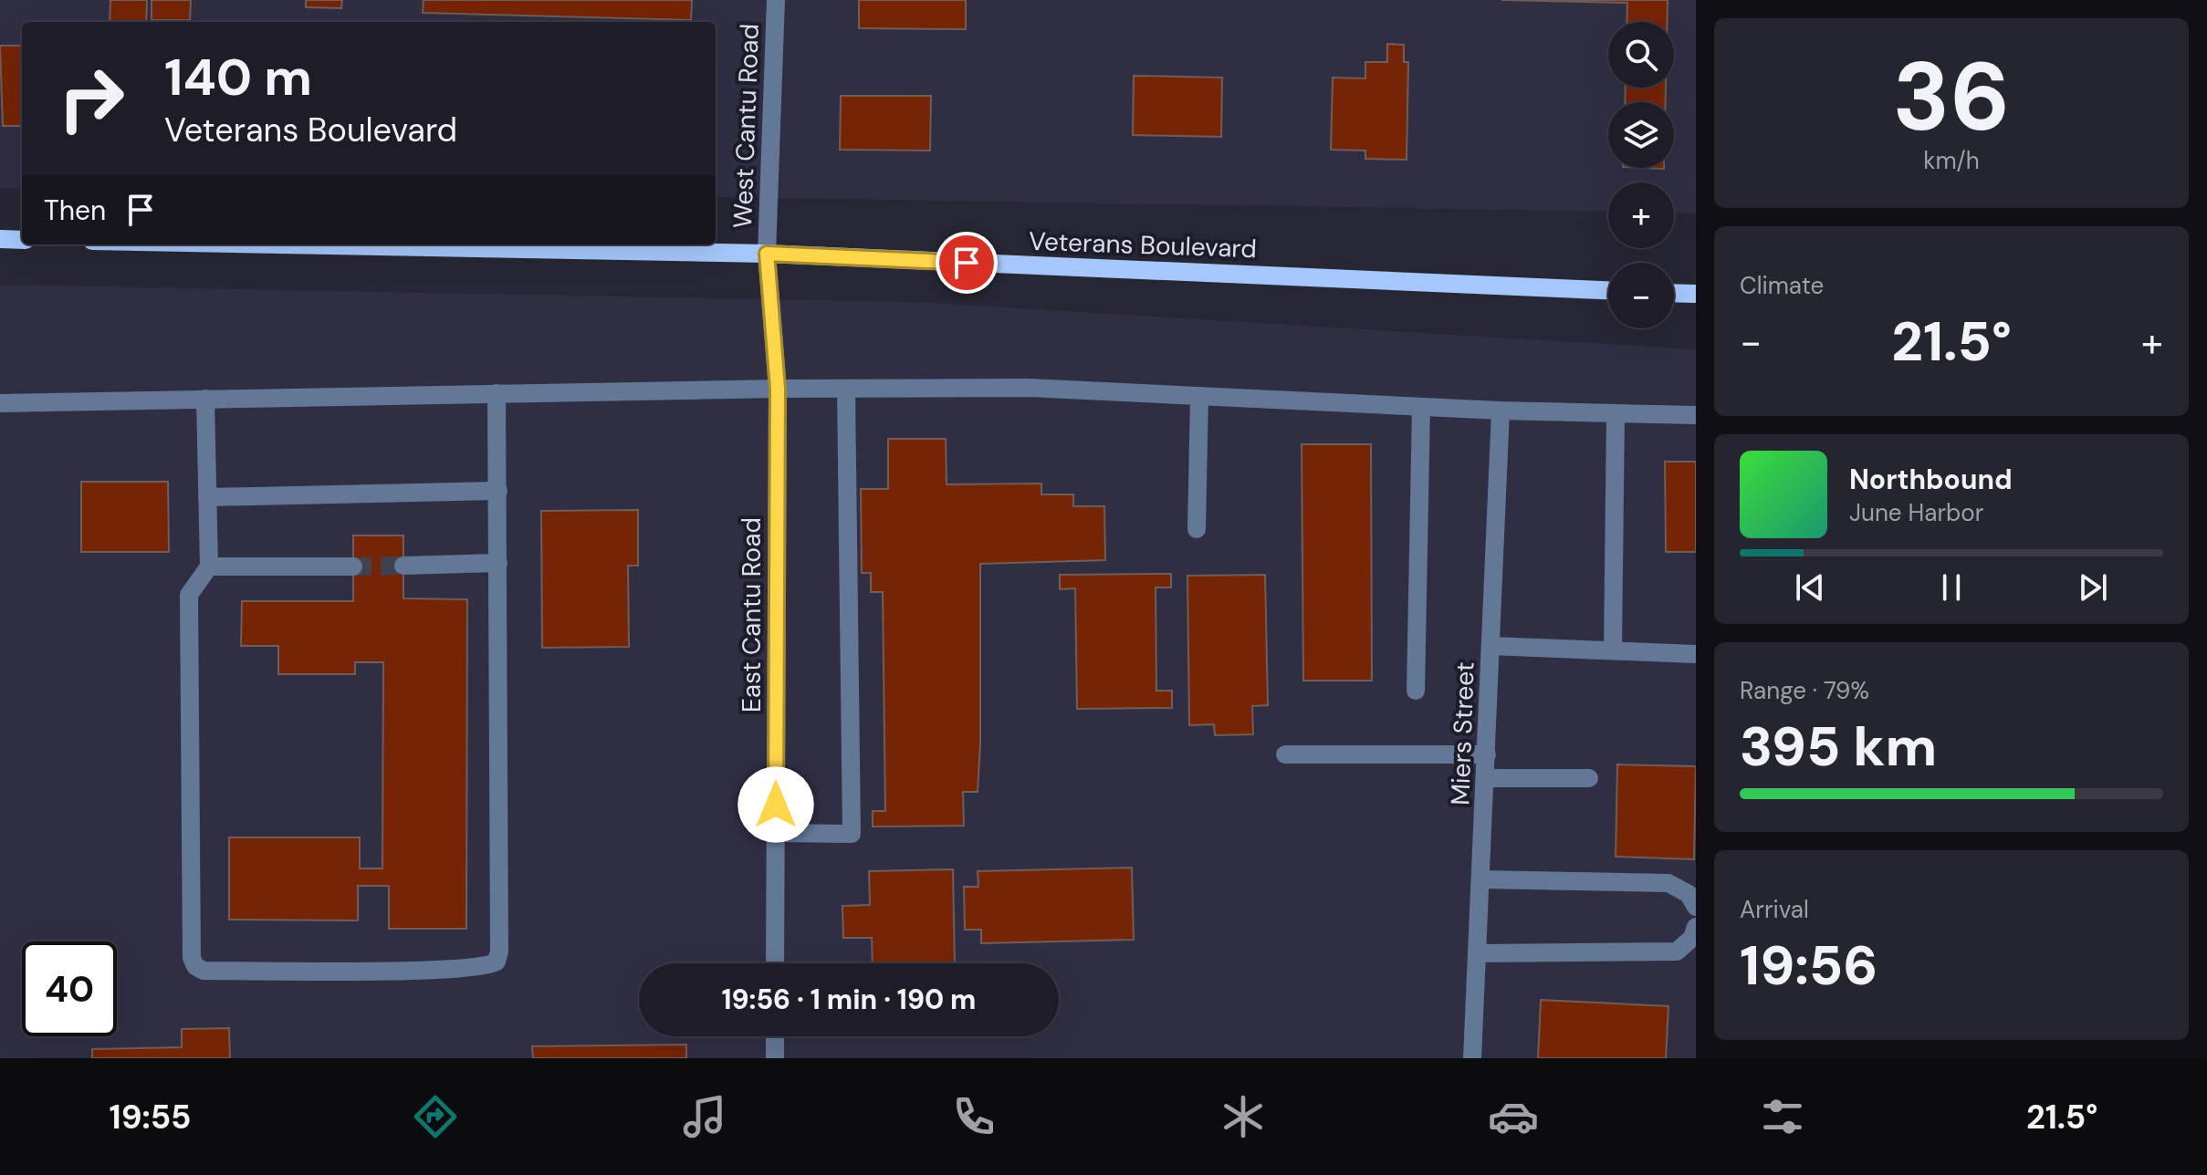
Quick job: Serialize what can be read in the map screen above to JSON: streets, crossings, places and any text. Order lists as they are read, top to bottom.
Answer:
{
  "streets": {
    "main road": ["Veterans Boulevard"],
    "street": ["West Cantu Road", "East Cantu Road", "Miers Street"]
  },
  "crossings": [
    ["West Cantu Road", "Veterans Boulevard"],
    ["West Cantu Road", "East Cantu Road"],
    ["Veterans Boulevard", "East Cantu Road"]
  ],
  "page": {
    "tile": [
      ["36", "km/h"],
      "Climate",
      ["Range · 79%", "395 km"],
      ["Arrival", "19:56"]
    ],
    "map_buttons": ["+", "−"],
    "turn": ["140 m", "Veterans Boulevard"],
    "then": "Then",
    "heat": ["−", "21.5°", "+"],
    "song": ["Northbound", "June Harbor"],
    "limit": "40",
    "trip": "19:56 · 1 min · 190 m",
    "tabs": ["19:55", "21.5°"]
  }
}
